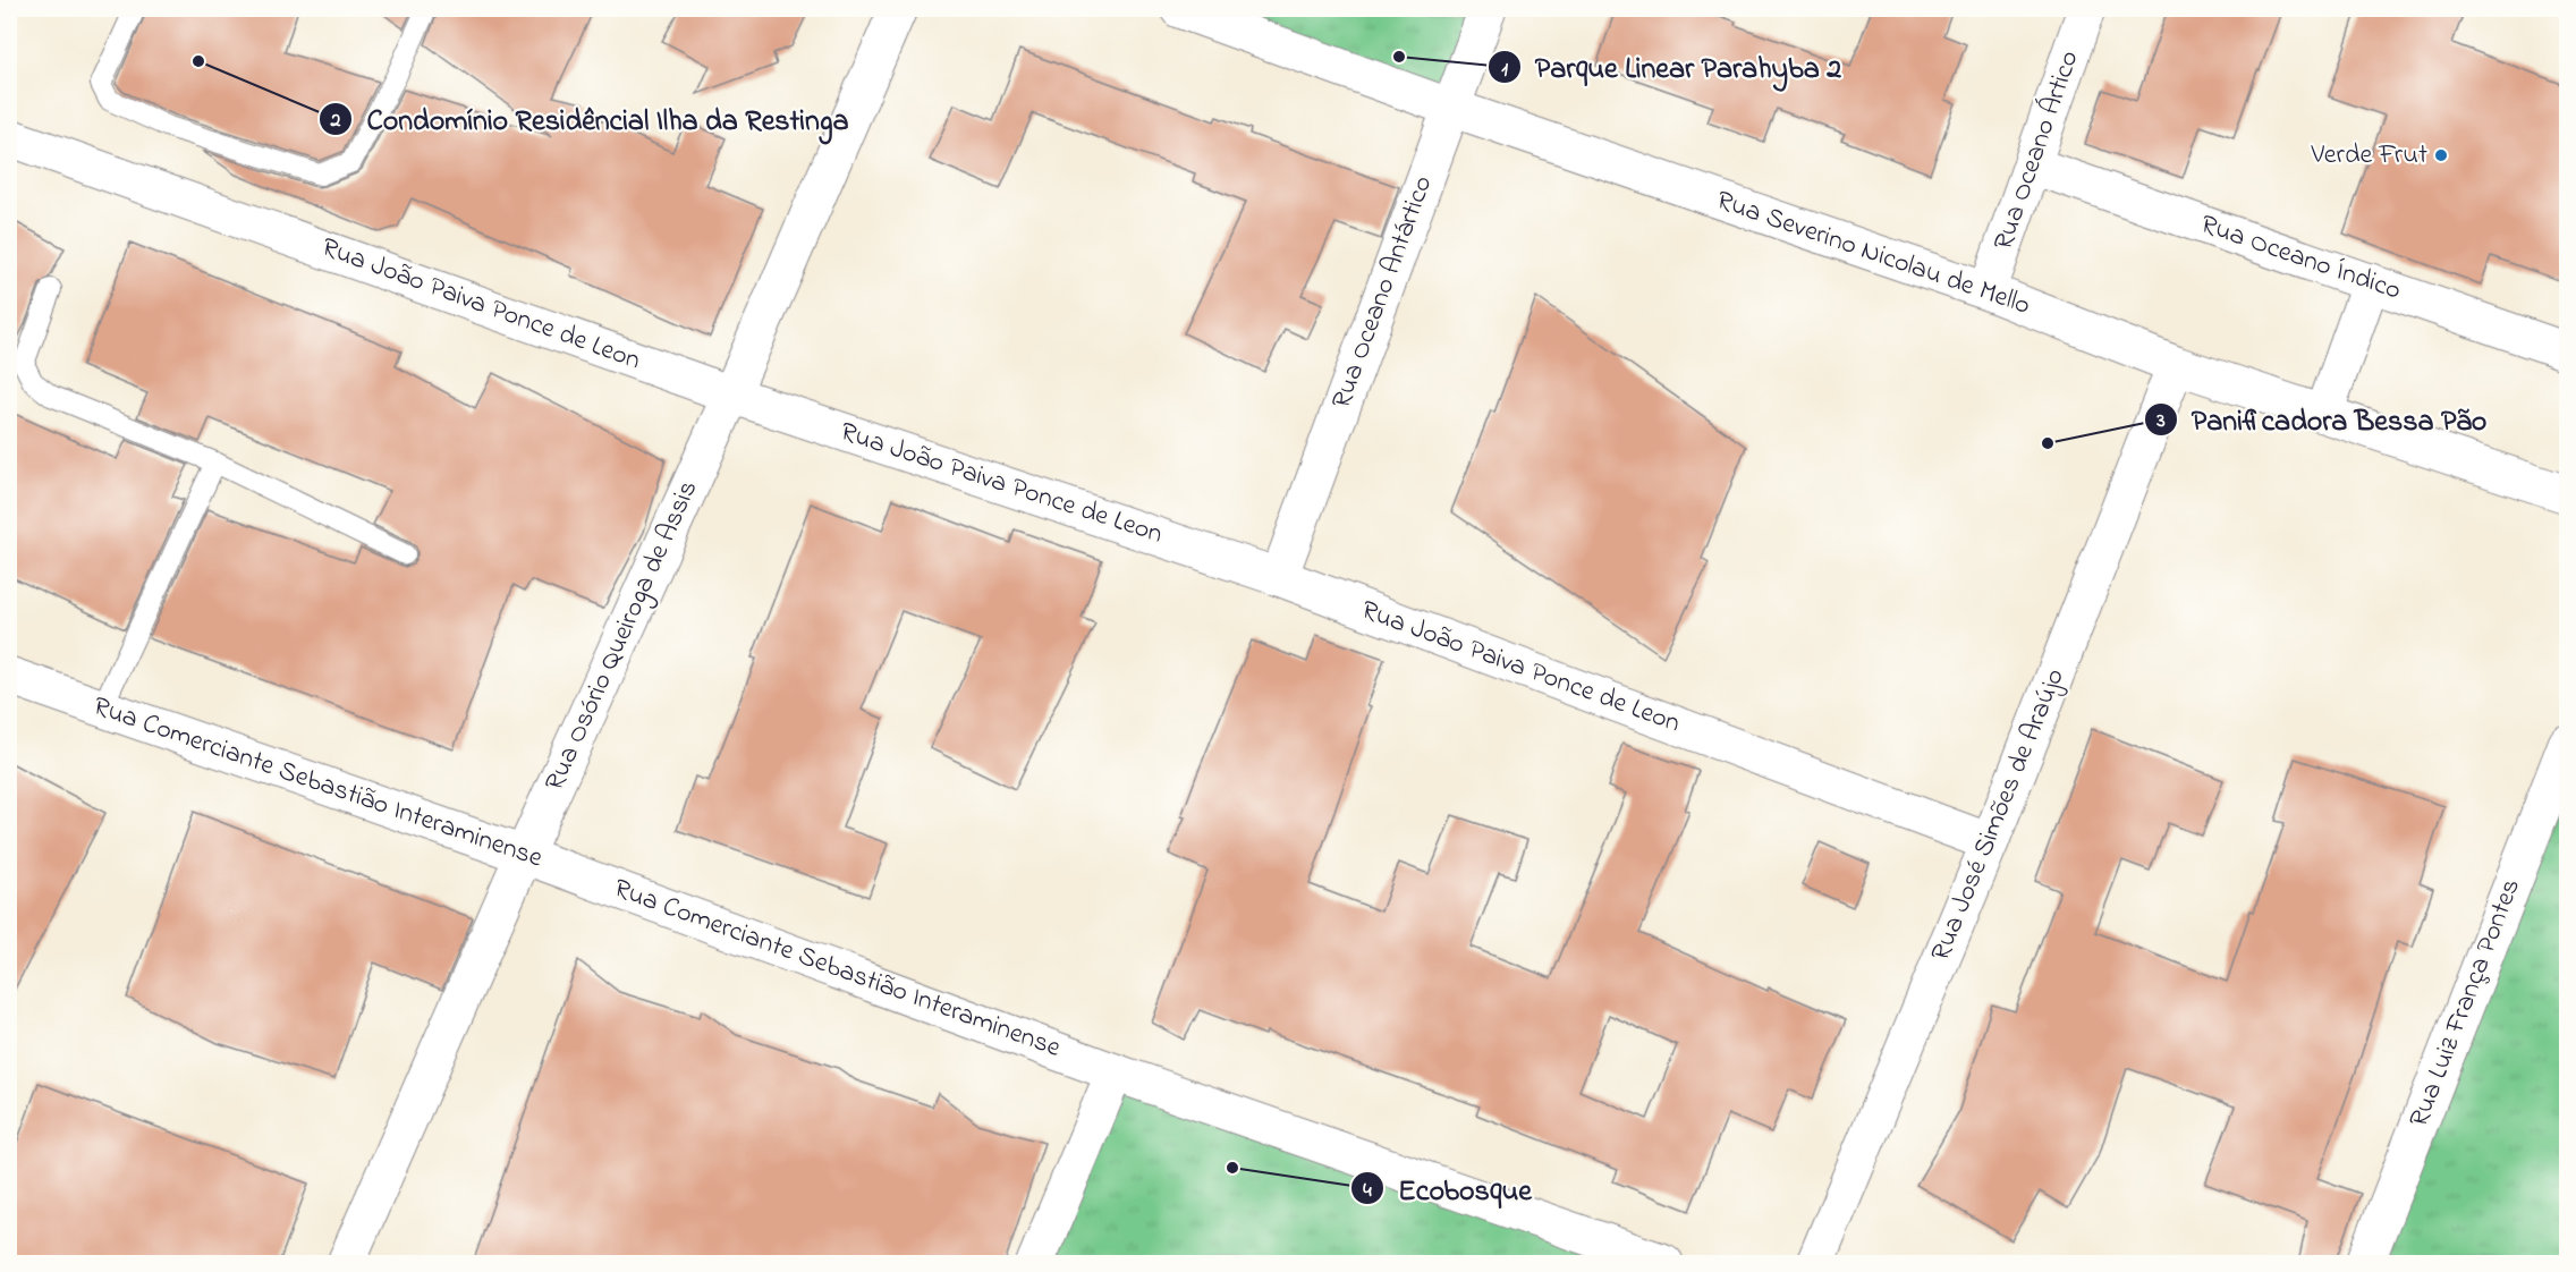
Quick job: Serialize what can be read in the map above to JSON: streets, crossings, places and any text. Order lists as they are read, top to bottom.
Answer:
{
  "streets": {
    "street": [
      "Rua Oceano Ártico",
      "Rua Severino Nicolau de Mello",
      "Rua Oceano Índico",
      "Rua Oceano Antártico",
      "Rua João Paiva Ponce de Leon",
      "Rua Osório Queiroga de Assis",
      "Rua Comerciante Sebastião Interaminense",
      "Rua José Simões de Araújo",
      "Rua Luiz França Pontes"
    ]
  },
  "crossings": [
    ["Rua Oceano Ártico", "Rua Severino Nicolau de Mello"],
    ["Rua Oceano Ártico", "Rua Oceano Índico"],
    ["Rua Severino Nicolau de Mello", "Rua Oceano Antártico"],
    ["Rua Severino Nicolau de Mello", "Rua José Simões de Araújo"],
    ["Rua Oceano Antártico", "Rua João Paiva Ponce de Leon"],
    ["Rua João Paiva Ponce de Leon", "Rua Osório Queiroga de Assis"],
    ["Rua João Paiva Ponce de Leon", "Rua José Simões de Araújo"],
    ["Rua Osório Queiroga de Assis", "Rua Comerciante Sebastião Interaminense"]
  ],
  "places": [
    "Parque Linear Parahyba 2",
    "Condomínio Residêncial Ilha da Restinga",
    "Verde Frut",
    "Panificadora Bessa Pão",
    "Ecobosque"
  ]
}
